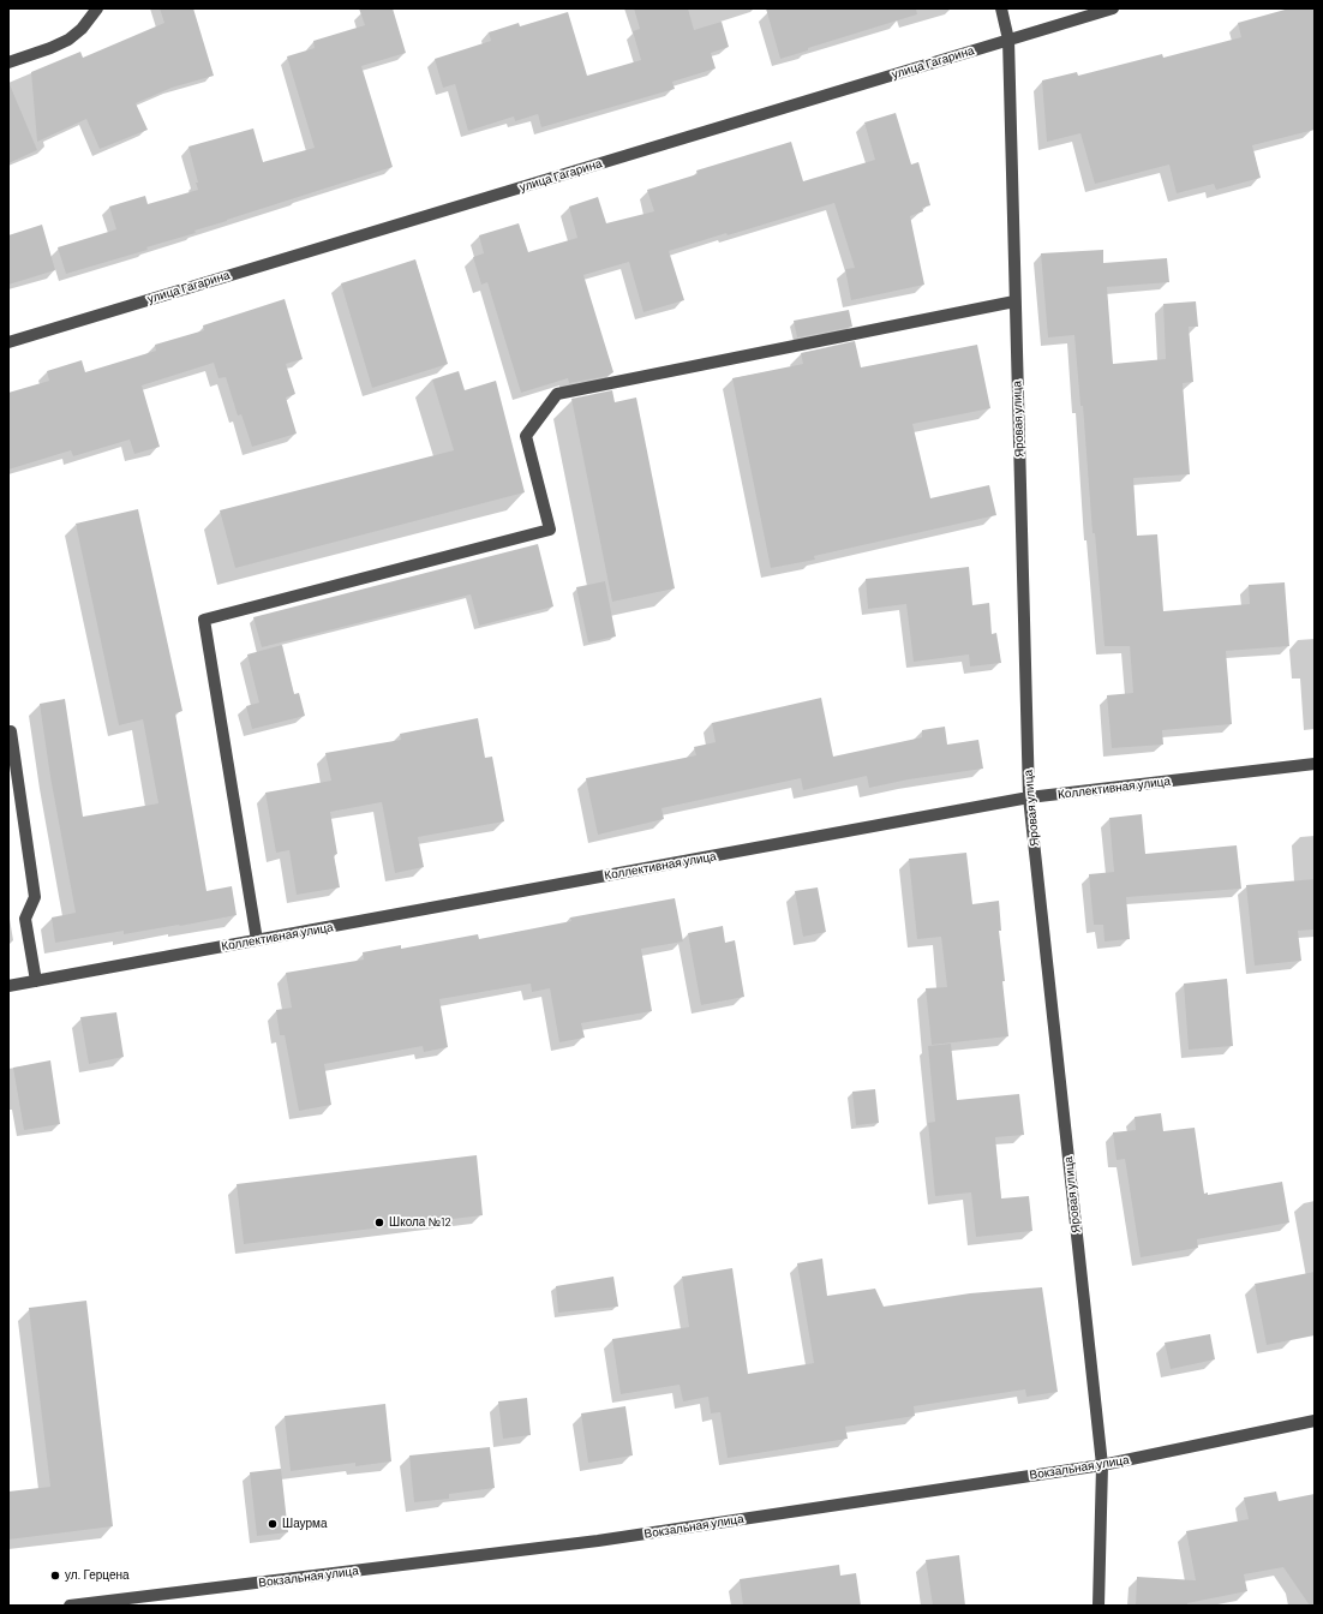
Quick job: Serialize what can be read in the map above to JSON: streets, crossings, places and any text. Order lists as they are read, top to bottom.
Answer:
{
  "streets": {
    "street": [
      "улица Гагарина",
      "Яровая улица",
      "Коллективная улица",
      "Вокзальная улица"
    ]
  },
  "crossings": [
    ["улица Гагарина", "Яровая улица"],
    ["Яровая улица", "Коллективная улица"],
    ["Яровая улица", "Вокзальная улица"]
  ],
  "places": ["Школа №12", "Шаурма", "ул. Герцена"]
}
